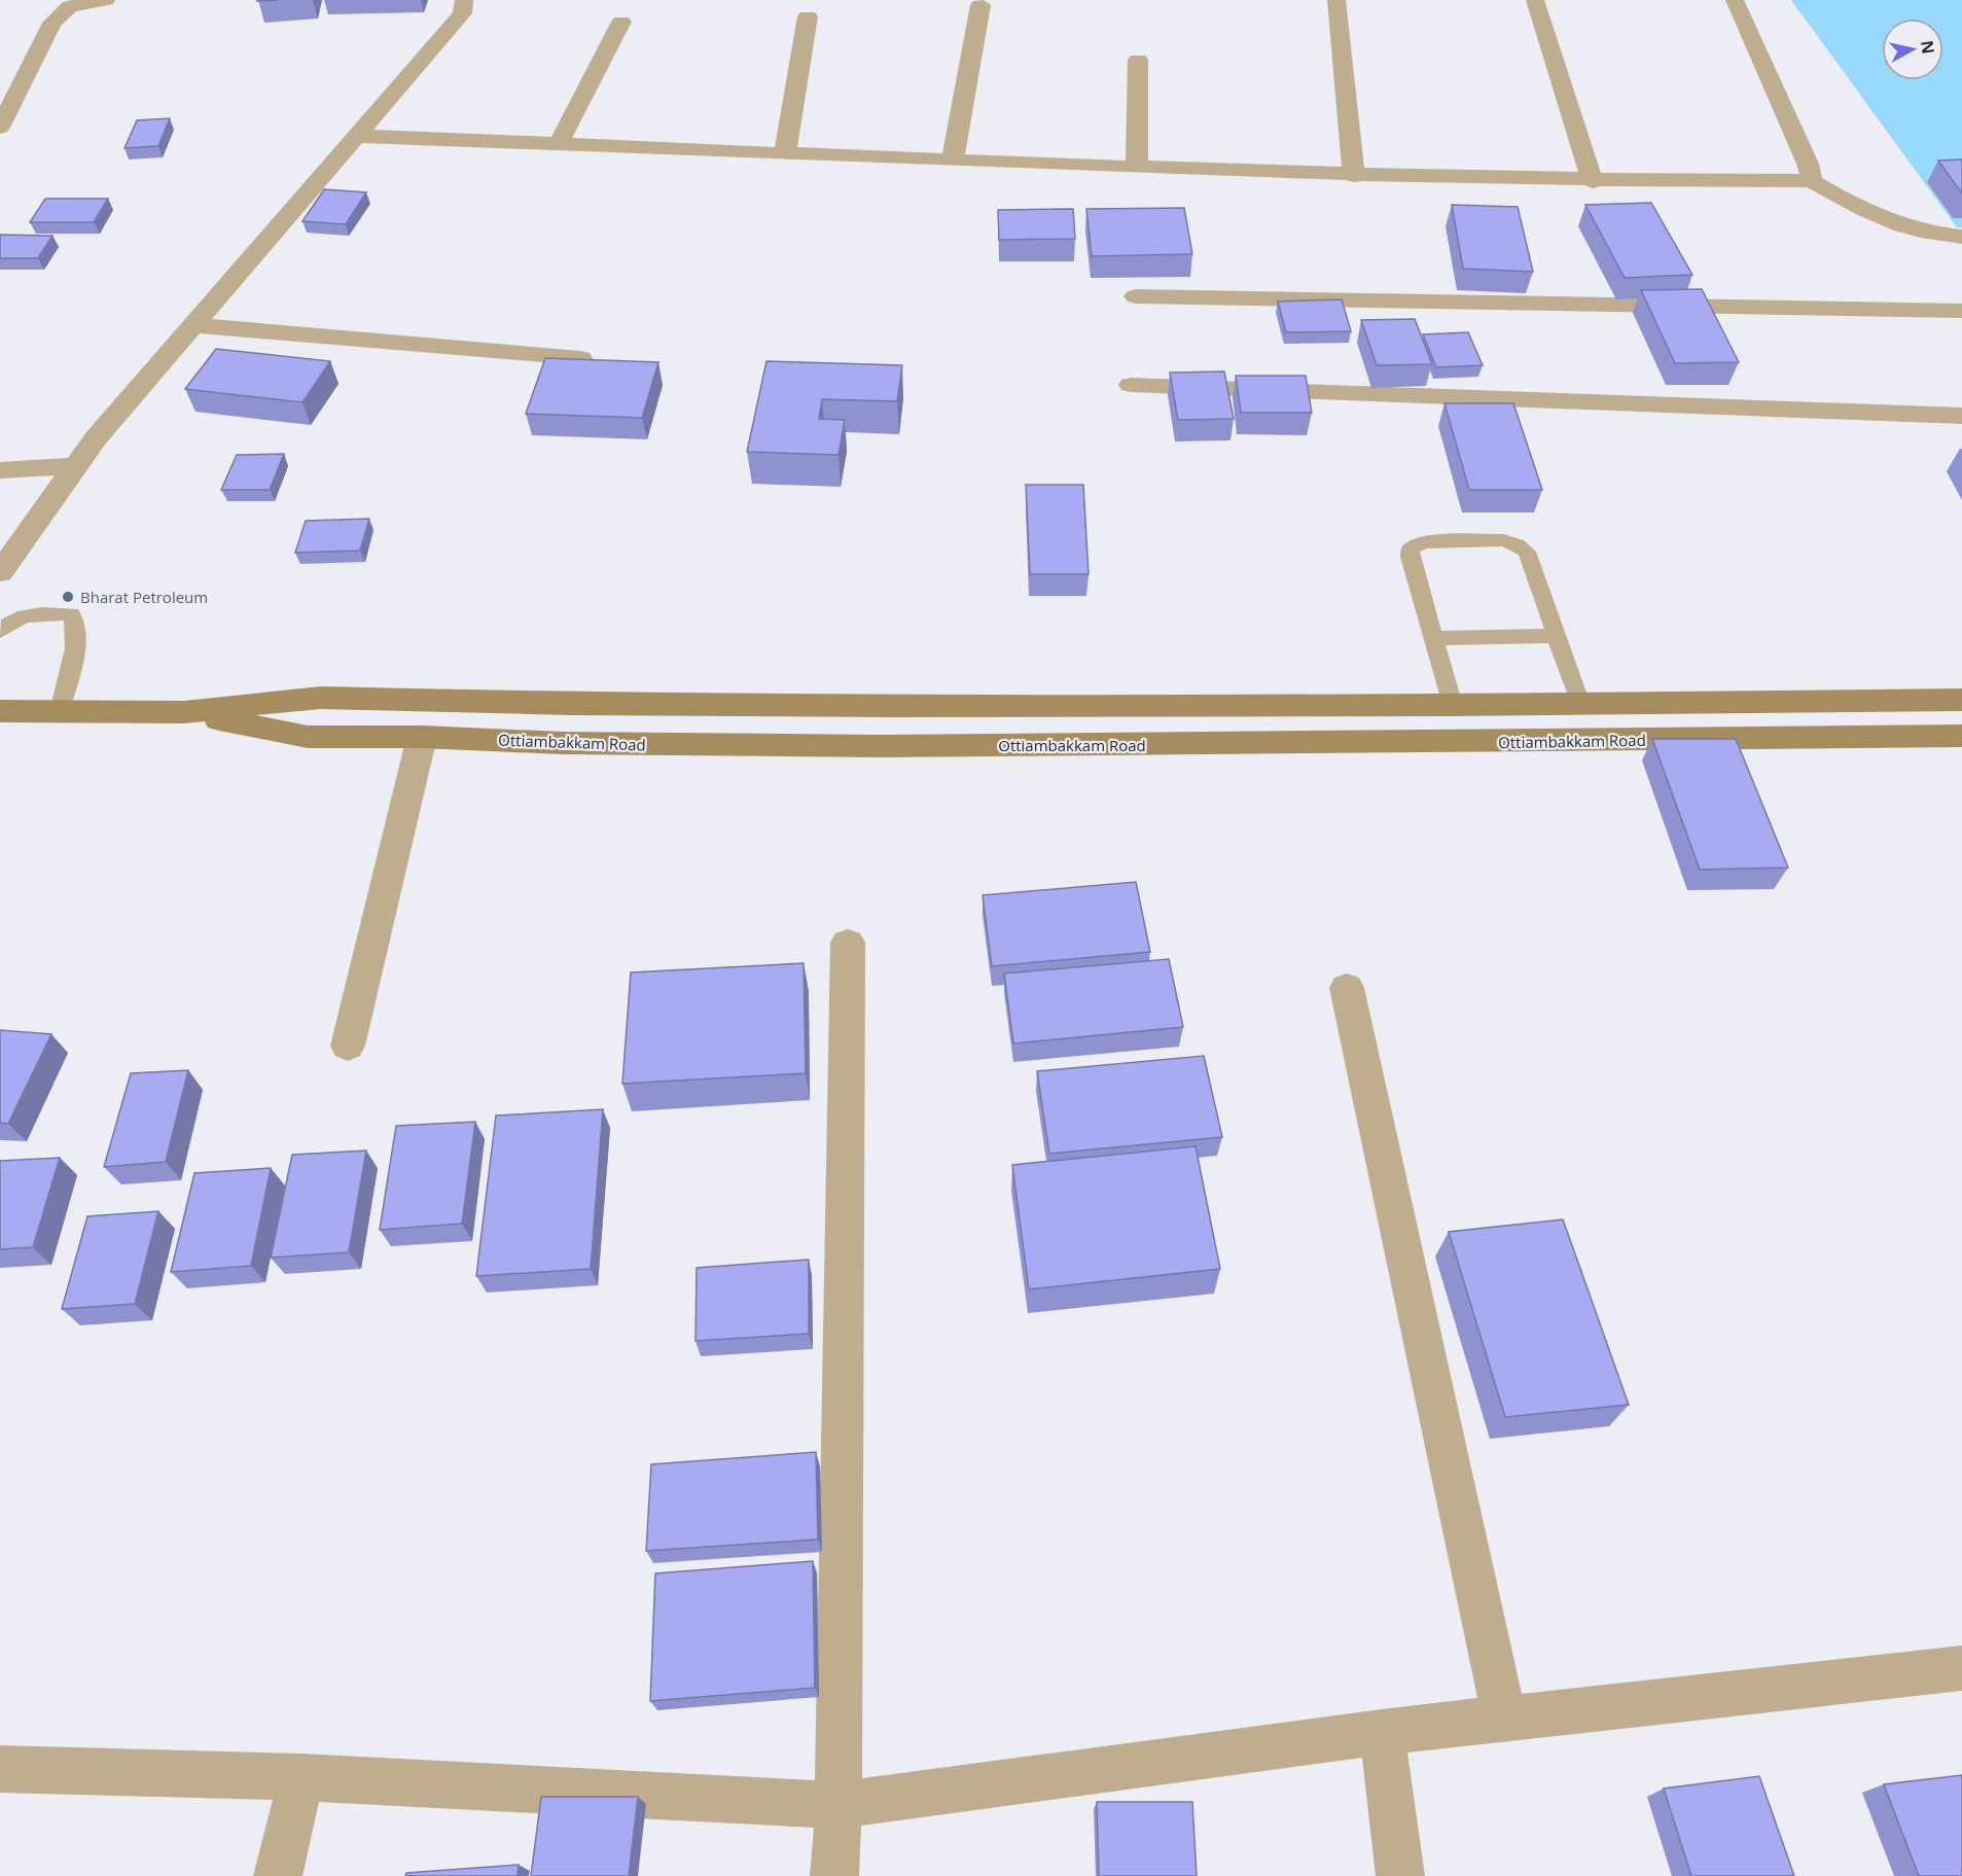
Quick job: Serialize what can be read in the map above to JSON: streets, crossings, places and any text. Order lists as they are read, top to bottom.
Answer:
{
  "streets": {
    "street": ["Ottiambakkam Road"]
  },
  "places": ["Bharat Petroleum"],
  "north": "right"
}
